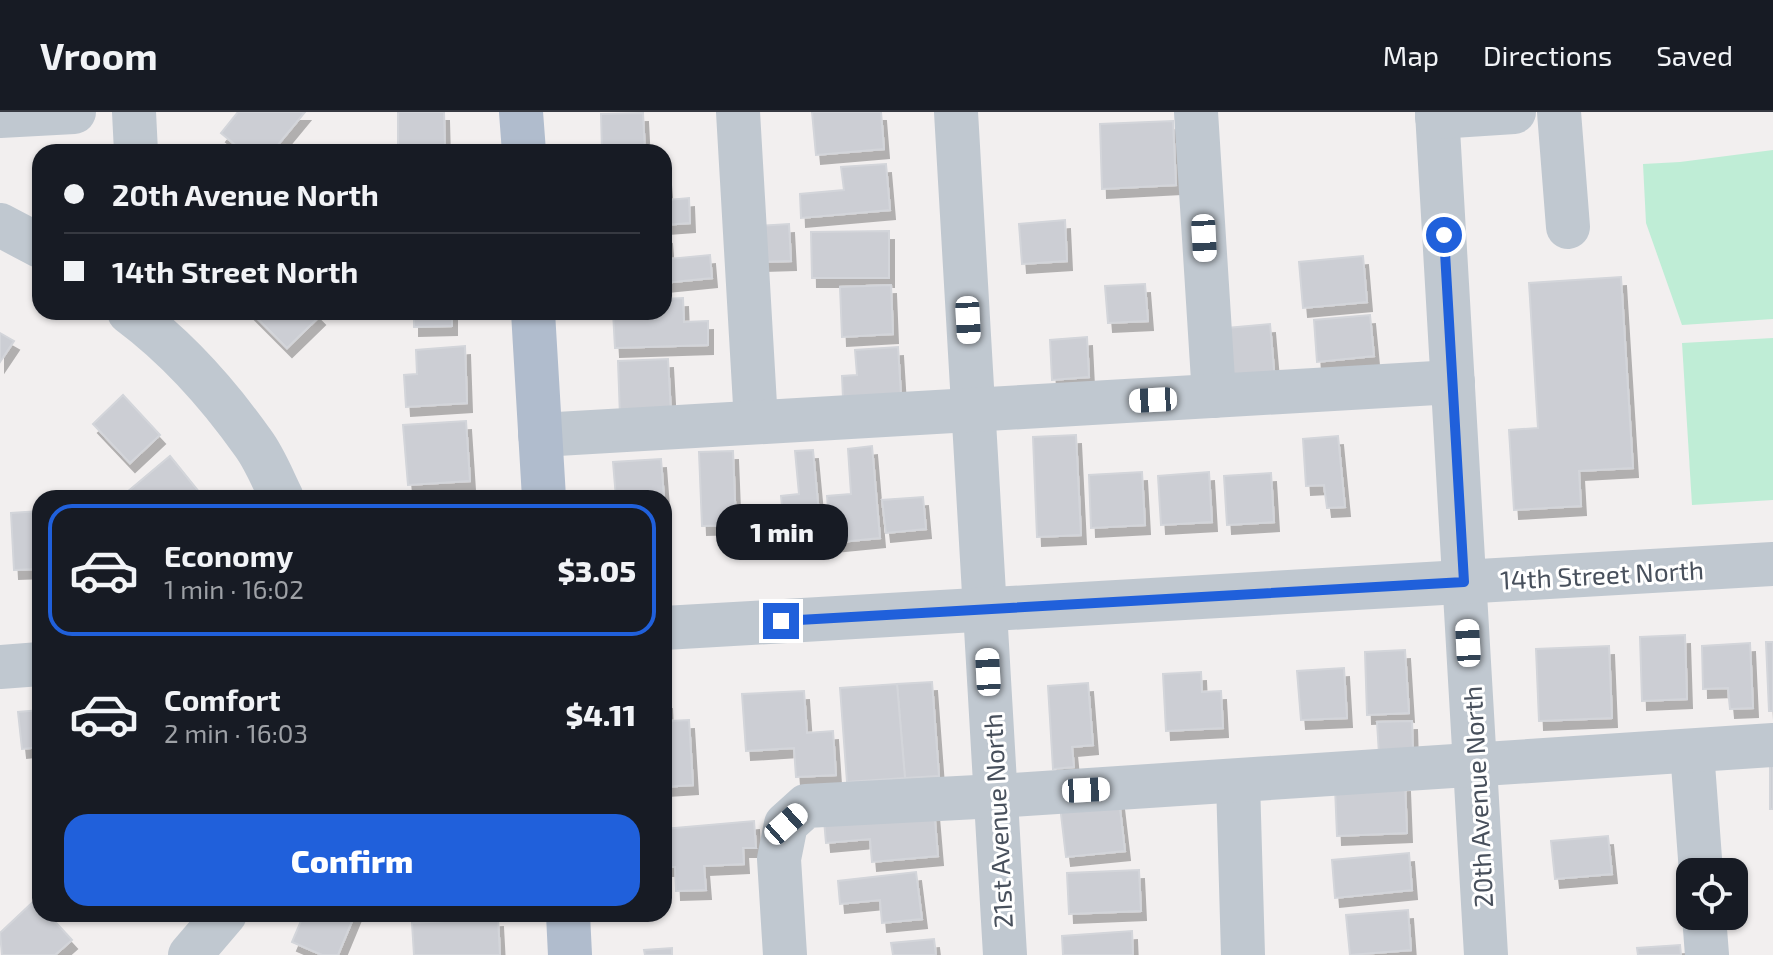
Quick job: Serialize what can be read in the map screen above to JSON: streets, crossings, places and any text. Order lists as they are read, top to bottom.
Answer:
{
  "streets": {
    "street": ["14th Street North", "20th Avenue North", "21st Avenue North"]
  },
  "crossings": [
    ["14th Street North", "20th Avenue North"],
    ["14th Street North", "21st Avenue North"]
  ],
  "page": {
    "header": "Vroom",
    "nav": ["Map", "Directions", "Saved"],
    "banner": ["20th Avenue North", "14th Street North"],
    "bubble": "1 min",
    "list": [
      {
        "name": "Economy",
        "note": "1 min · 16:02",
        "value": "$3.05"
      },
      {
        "name": "Comfort",
        "note": "2 min · 16:03",
        "value": "$4.11"
      }
    ],
    "buttons": "Confirm"
  }
}
